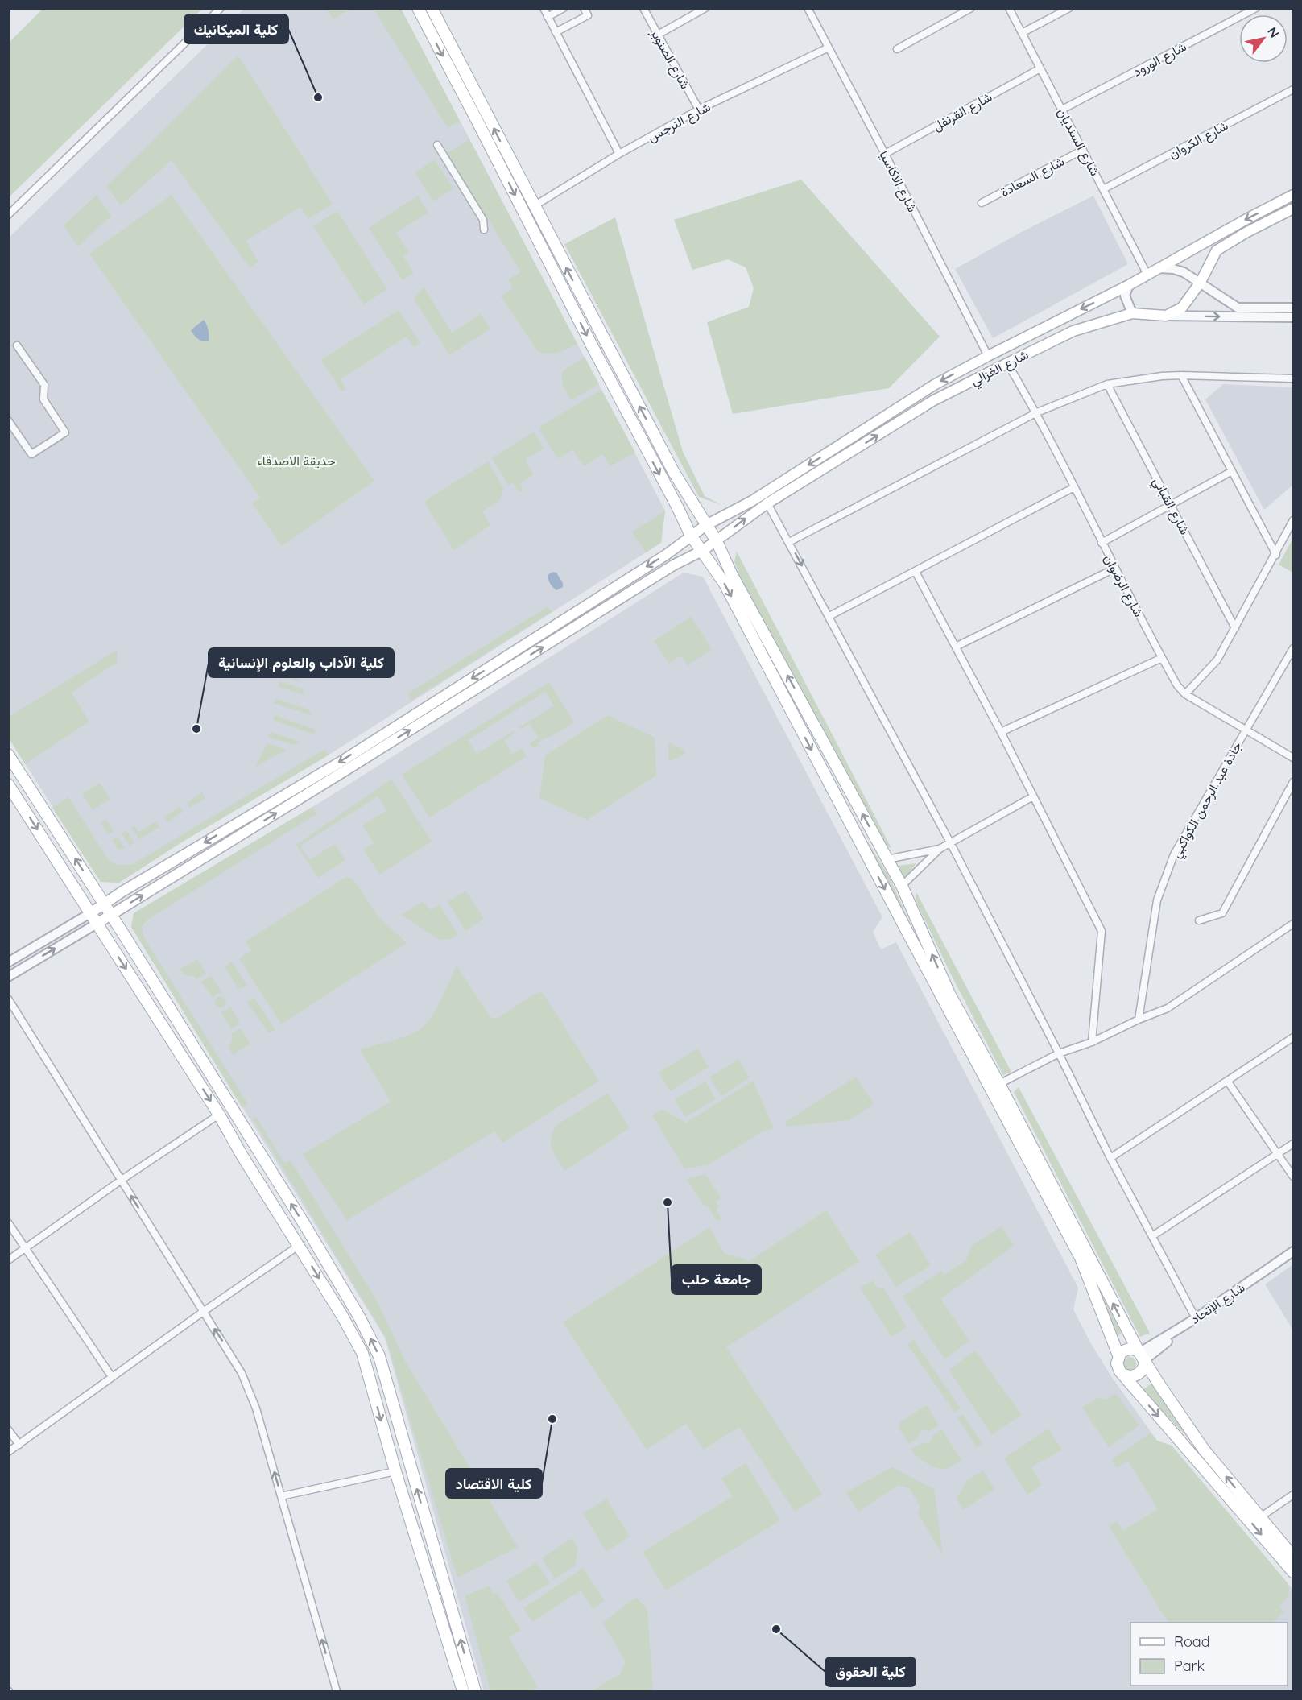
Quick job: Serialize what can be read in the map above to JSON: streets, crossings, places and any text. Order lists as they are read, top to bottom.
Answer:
{
  "streets": {
    "main road": ["شارع الغزالي"],
    "street": [
      "شارع الصنوبر",
      "شارع الورود",
      "شارع القرنفل",
      "شارع النرجس",
      "شارع الكروان",
      "شارع السنديان",
      "شارع السعادة",
      "شارع الاكاسيا",
      "شارع القباني",
      "شارع الرضوان",
      "جادة عبد الرحمن الكواكبي",
      "شارع الإتحاد"
    ]
  },
  "crossings": [
    ["شارع الصنوبر", "شارع النرجس"],
    ["شارع الورود", "شارع السنديان"],
    ["شارع القرنفل", "شارع السنديان"],
    ["شارع القرنفل", "شارع الاكاسيا"],
    ["شارع النرجس", "شارع الاكاسيا"],
    ["شارع الكروان", "شارع السنديان"],
    ["شارع السنديان", "شارع السعادة"],
    ["شارع السنديان", "شارع الغزالي"],
    ["شارع الاكاسيا", "شارع الغزالي"],
    ["شارع الغزالي", "شارع الرضوان"],
    ["شارع الرضوان", "جادة عبد الرحمن الكواكبي"]
  ],
  "parks": ["حديقة الاصدقاء"],
  "places": [
    "كلية الميكانيك",
    "كلية الآداب والعلوم الإنسانية",
    "جامعة حلب",
    "كلية الاقتصاد",
    "كلية الحقوق"
  ],
  "legend": ["Road", "Park"],
  "north": "top right"
}
